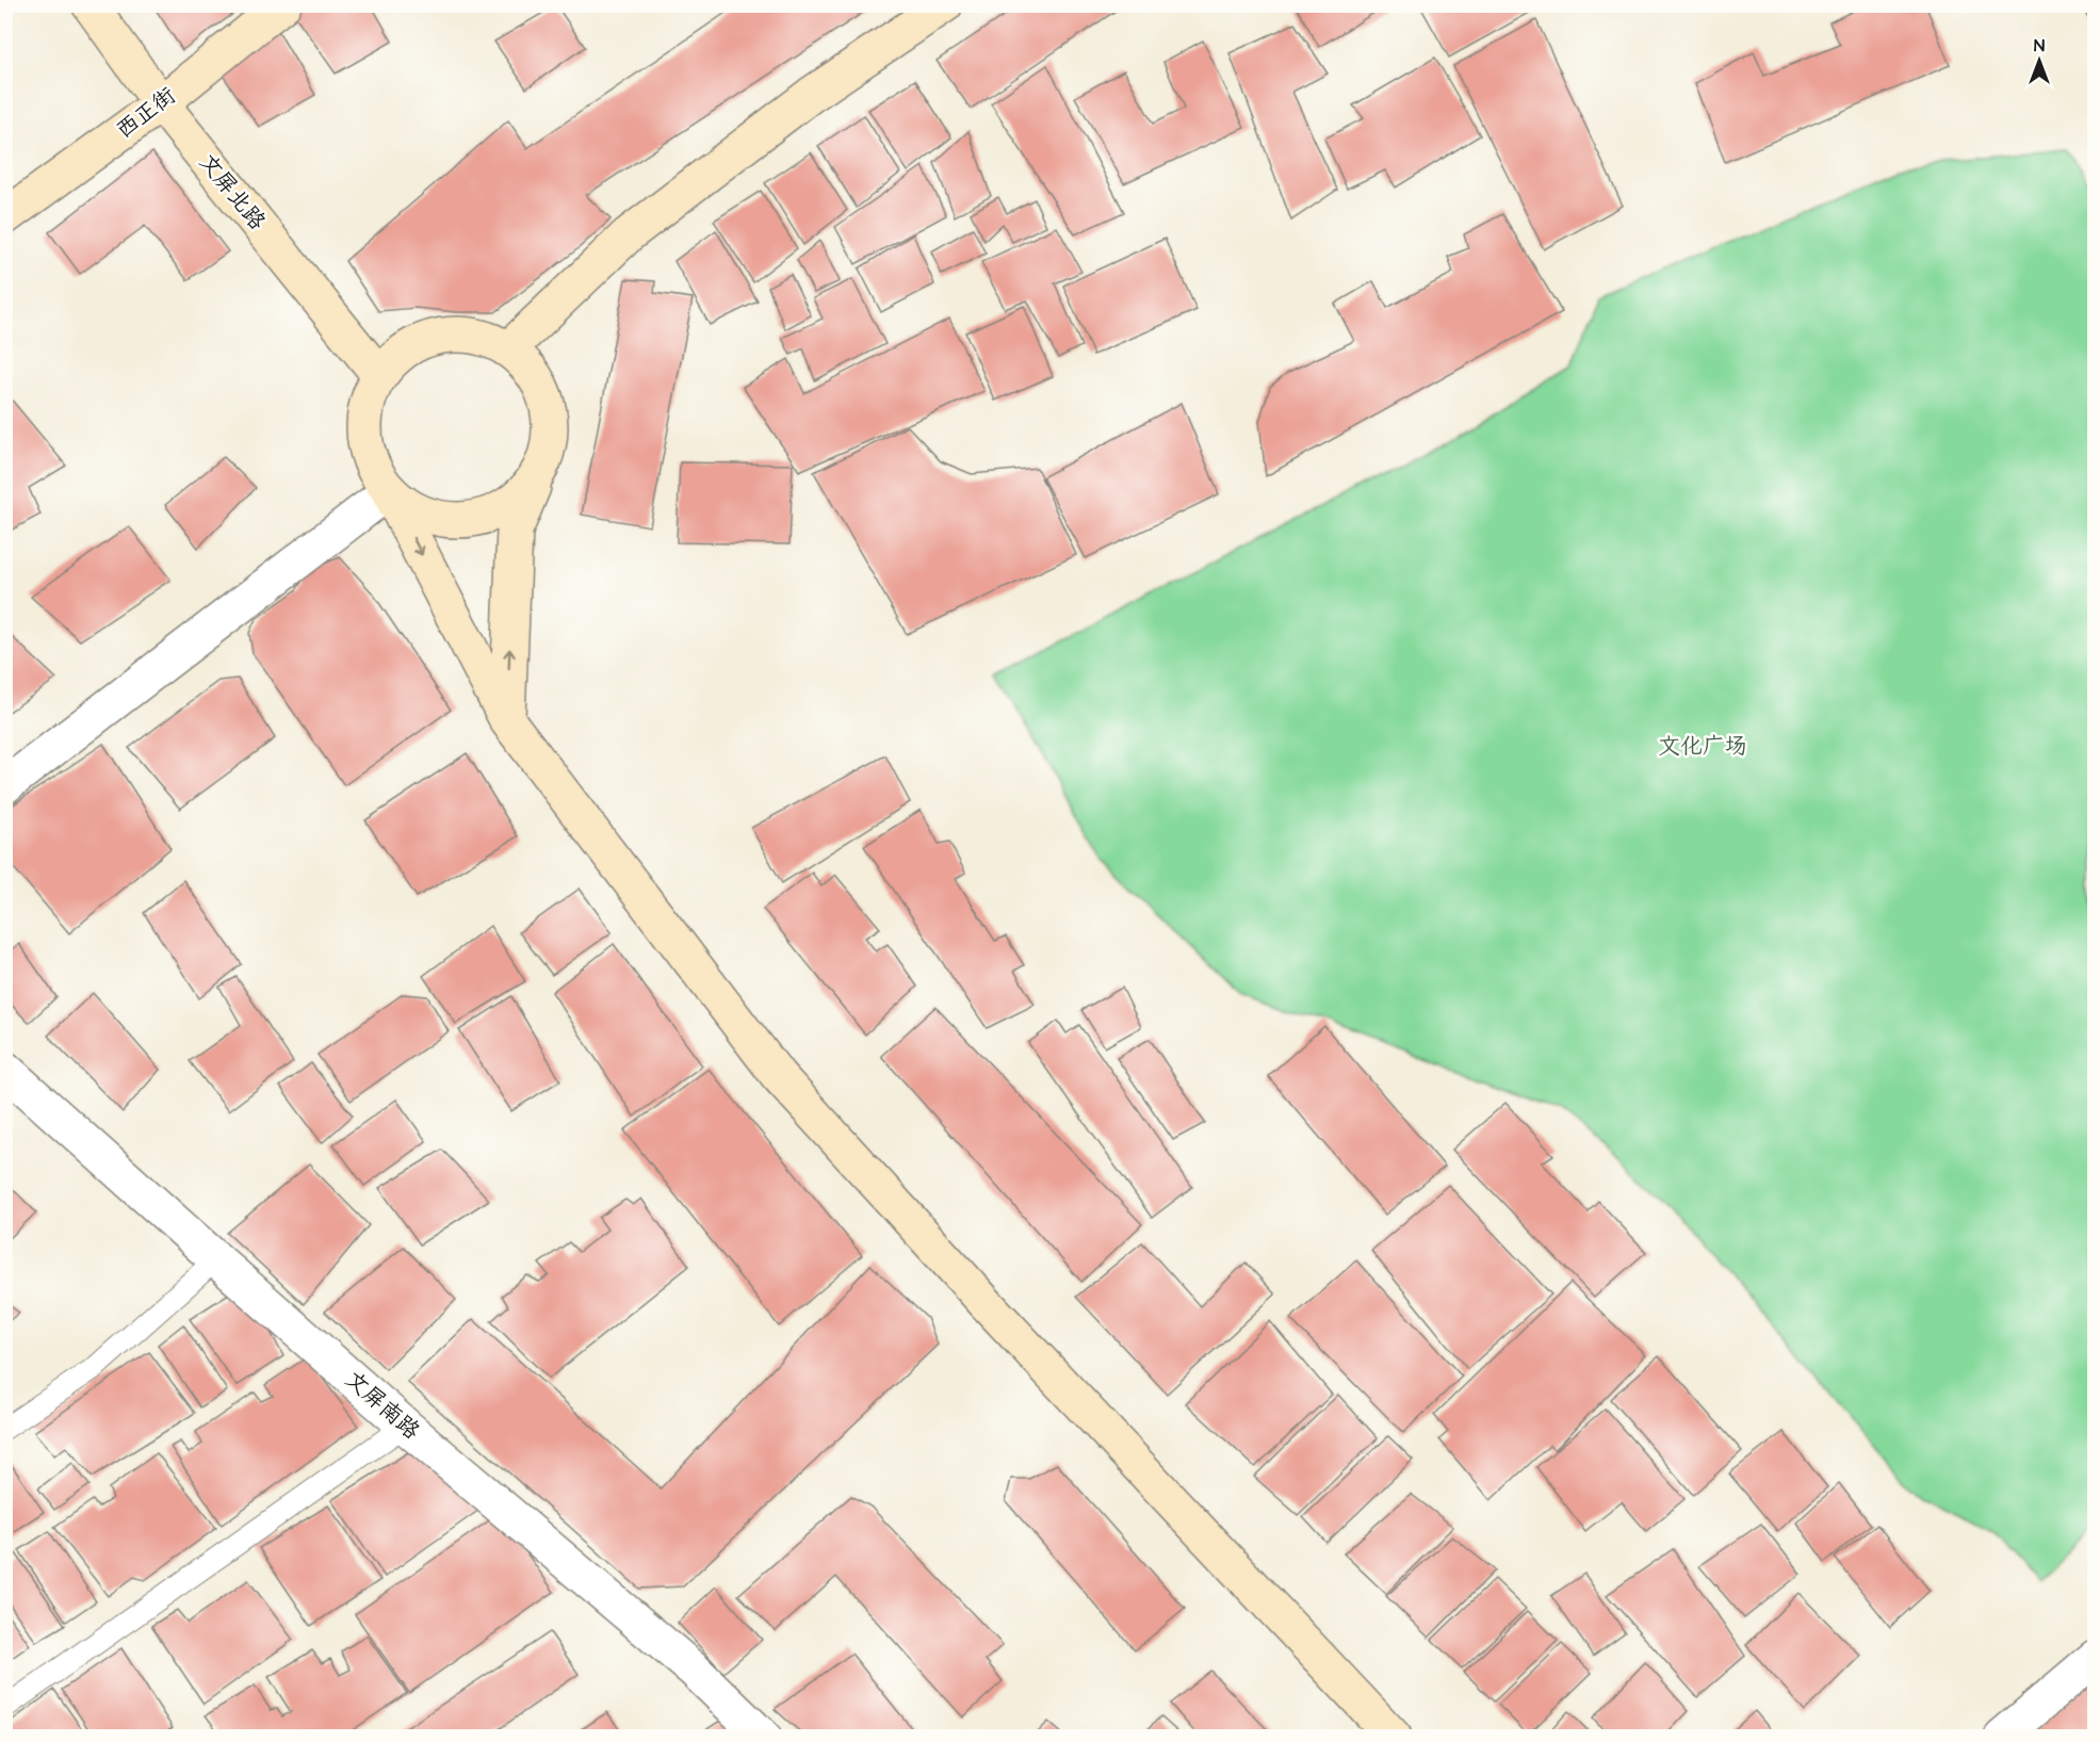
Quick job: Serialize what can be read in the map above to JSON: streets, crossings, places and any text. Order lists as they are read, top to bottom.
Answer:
{
  "streets": {
    "main road": ["西正街", "文屏北路"],
    "street": ["文屏南路"]
  },
  "crossings": [
    ["西正街", "文屏北路"]
  ],
  "parks": ["文化广场"],
  "north": "top"
}
